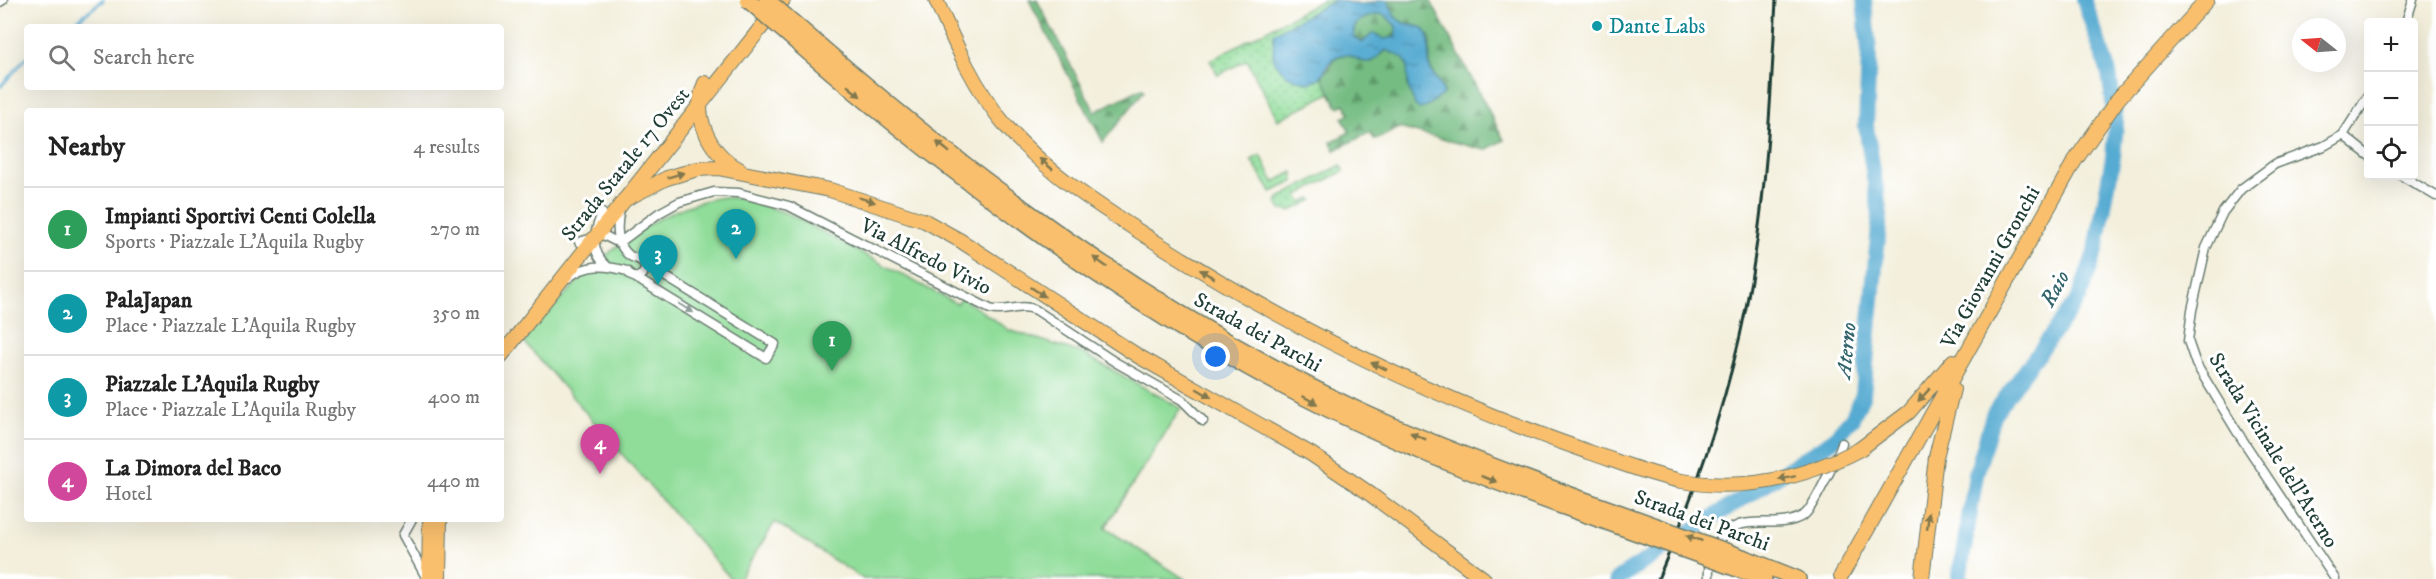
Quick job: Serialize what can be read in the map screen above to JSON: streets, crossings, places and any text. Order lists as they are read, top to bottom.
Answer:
{
  "streets": {
    "highway": ["Strada dei Parchi"],
    "main road": ["Strada Statale 17 Ovest", "Via Giovanni Gronchi"],
    "street": ["Via Alfredo Vivio", "Strada Vicinale dell'Aterno"]
  },
  "crossings": [
    ["Strada Statale 17 Ovest", "Strada dei Parchi"]
  ],
  "water": ["Raio", "Aterno"],
  "places": ["Dante Labs"],
  "north": "left",
  "page": {
    "map_buttons": ["+", "−"],
    "search": "Search here",
    "heading": ["Nearby", "4 results"],
    "list": [
      {
        "mark": "1",
        "name": "Impianti Sportivi Centi Colella",
        "note": "Sports · Piazzale L'Aquila Rugby",
        "value": "270 m"
      },
      {
        "mark": "2",
        "name": "PalaJapan",
        "note": "Place · Piazzale L'Aquila Rugby",
        "value": "350 m"
      },
      {
        "mark": "3",
        "name": "Piazzale L'Aquila Rugby",
        "note": "Place · Piazzale L'Aquila Rugby",
        "value": "400 m"
      },
      {
        "mark": "4",
        "name": "La Dimora del Baco",
        "note": "Hotel",
        "value": "440 m"
      }
    ],
    "pins": [
      "2",
      "3",
      "1",
      "4"
    ]
  }
}
